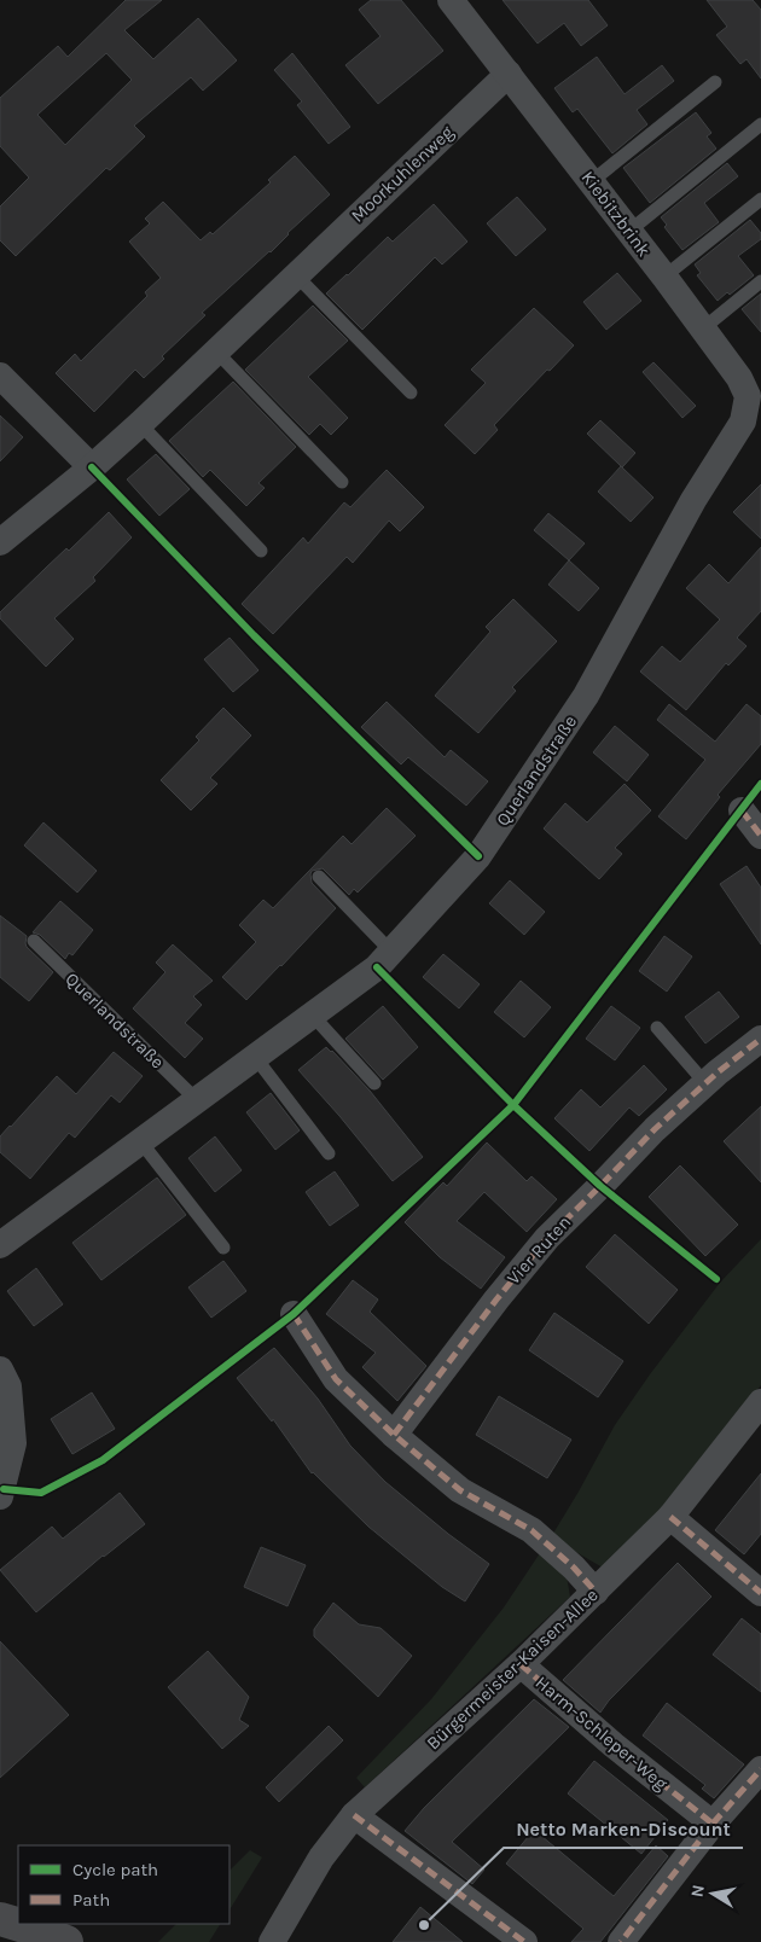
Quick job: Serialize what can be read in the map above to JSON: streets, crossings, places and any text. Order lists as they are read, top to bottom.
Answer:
{
  "streets": {
    "street": [
      "Moorkuhlenweg",
      "Kiebitzbrink",
      "Querlandstraße",
      "Vier Ruten",
      "Bürgermeister-Kaisen-Allee",
      "Harm-Schleper-Weg"
    ]
  },
  "crossings": [
    ["Moorkuhlenweg", "Kiebitzbrink"],
    ["Kiebitzbrink", "Querlandstraße"],
    ["Bürgermeister-Kaisen-Allee", "Harm-Schleper-Weg"]
  ],
  "places": ["Netto Marken-Discount"],
  "legend": ["Cycle path", "Path"],
  "north": "left"
}
